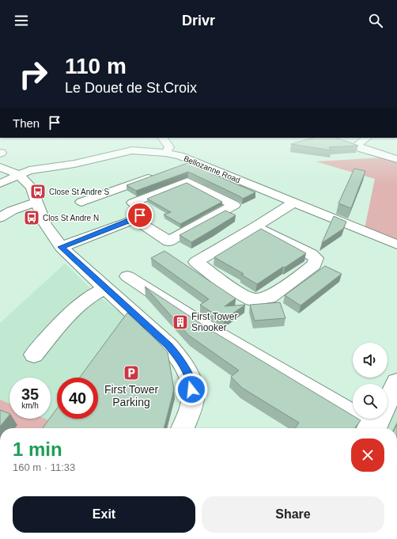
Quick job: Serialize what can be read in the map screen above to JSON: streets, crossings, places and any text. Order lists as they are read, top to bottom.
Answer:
{
  "streets": {
    "street": ["Bellozanne Road"]
  },
  "places": {
    "bus stop": ["Close St Andre S", "Clos St Andre N"],
    "building": ["First Tower Snooker"],
    "parking": ["First Tower Parking"]
  },
  "page": {
    "header": "Drivr",
    "turn": ["110 m", "Le Douet de St.Croix"],
    "then": "Then",
    "speed": "35 km/h",
    "limit": "40",
    "heading": ["1 min", "160 m · 11:33"],
    "buttons": ["Exit", "Share"]
  }
}
